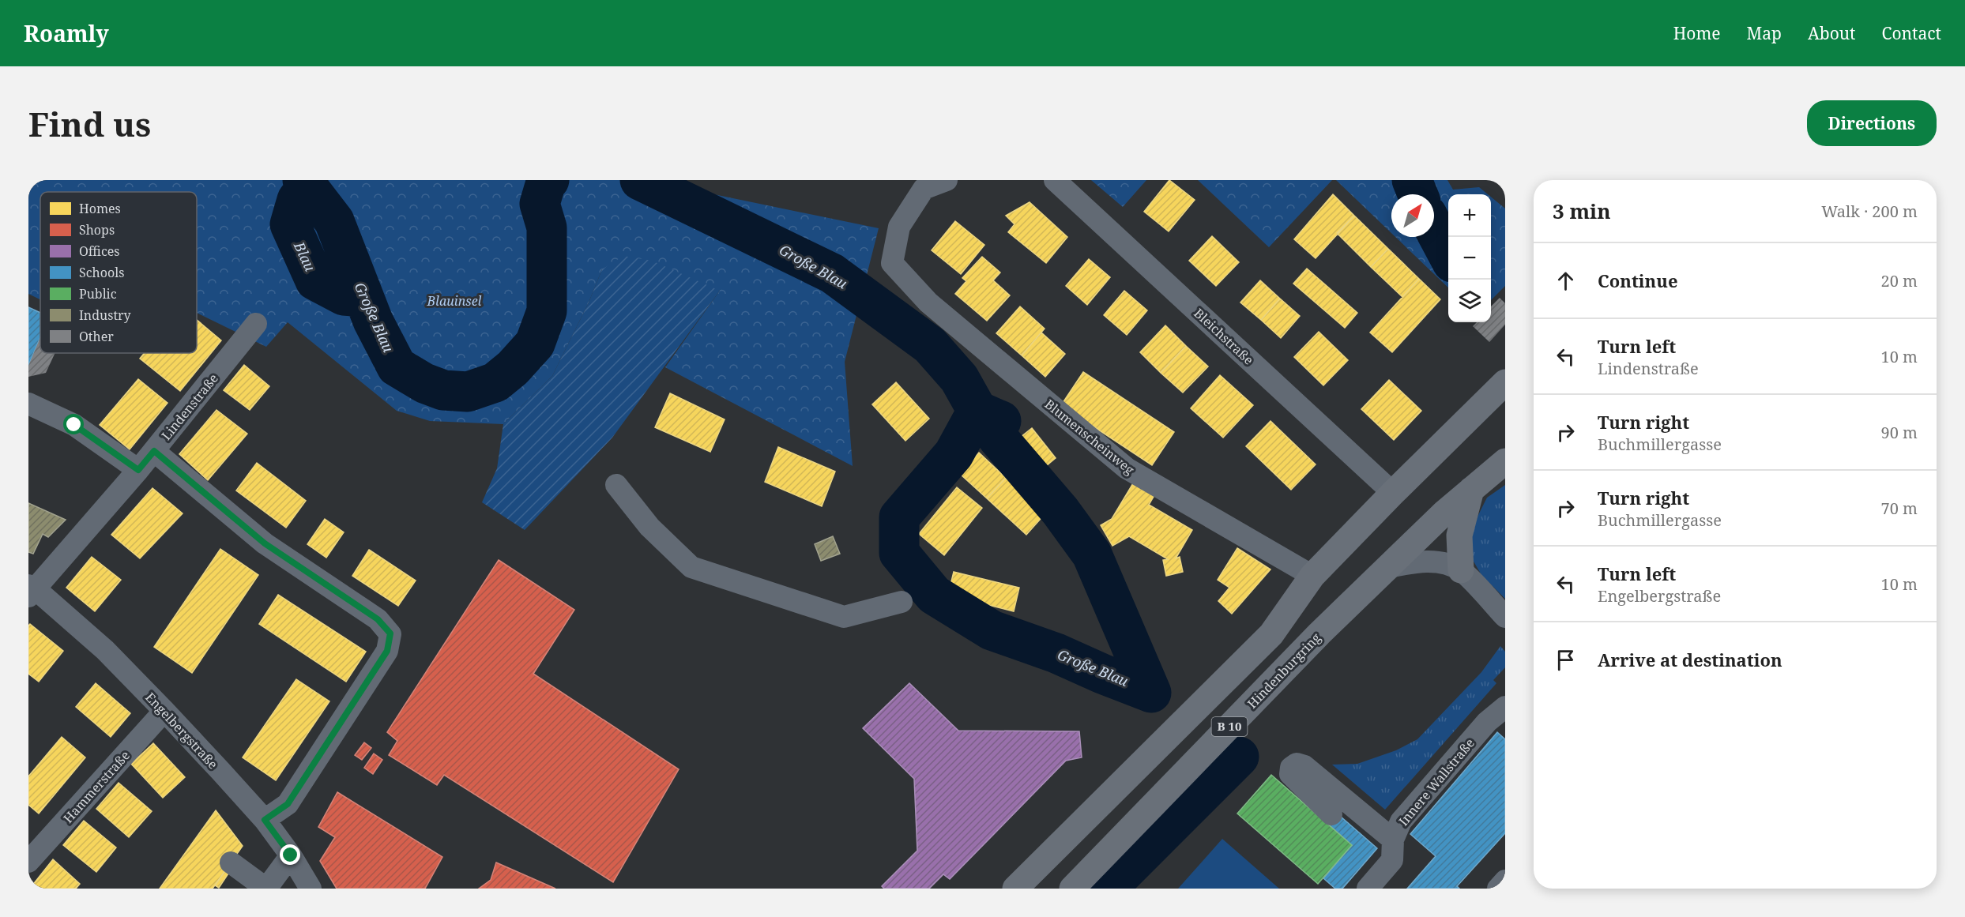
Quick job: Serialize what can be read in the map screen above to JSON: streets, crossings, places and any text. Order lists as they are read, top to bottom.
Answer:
{
  "streets": {
    "highway": ["Hindenburgring", "B 10"],
    "street": [
      "Bleichstraße",
      "Lindenstraße",
      "Blumenscheinweg",
      "Engelbergstraße",
      "Innere Wallstraße",
      "Hammerstraße"
    ]
  },
  "crossings": [
    ["Lindenstraße", "Engelbergstraße"],
    ["Blumenscheinweg", "B 10"],
    ["Engelbergstraße", "Hammerstraße"]
  ],
  "water": ["Blau", "Große Blau"],
  "parks": ["Blauinsel"],
  "legend": [
    "Homes",
    "Shops",
    "Offices",
    "Schools",
    "Public",
    "Industry",
    "Other"
  ],
  "north": "top right",
  "page": {
    "header": "Roamly",
    "nav": [
      "Home",
      "Map",
      "About",
      "Contact"
    ],
    "buttons": "Directions",
    "title": "Find us",
    "heading": ["3 min", "Walk · 200 m"],
    "map_buttons": ["+", "−"],
    "list": [
      ["Continue", "20 m"],
      ["Turn left", "Lindenstraße", "10 m"],
      ["Turn right", "Buchmillergasse", "90 m"],
      ["Turn right", "Buchmillergasse", "70 m"],
      ["Turn left", "Engelbergstraße", "10 m"],
      "Arrive at destination"
    ]
  }
}
